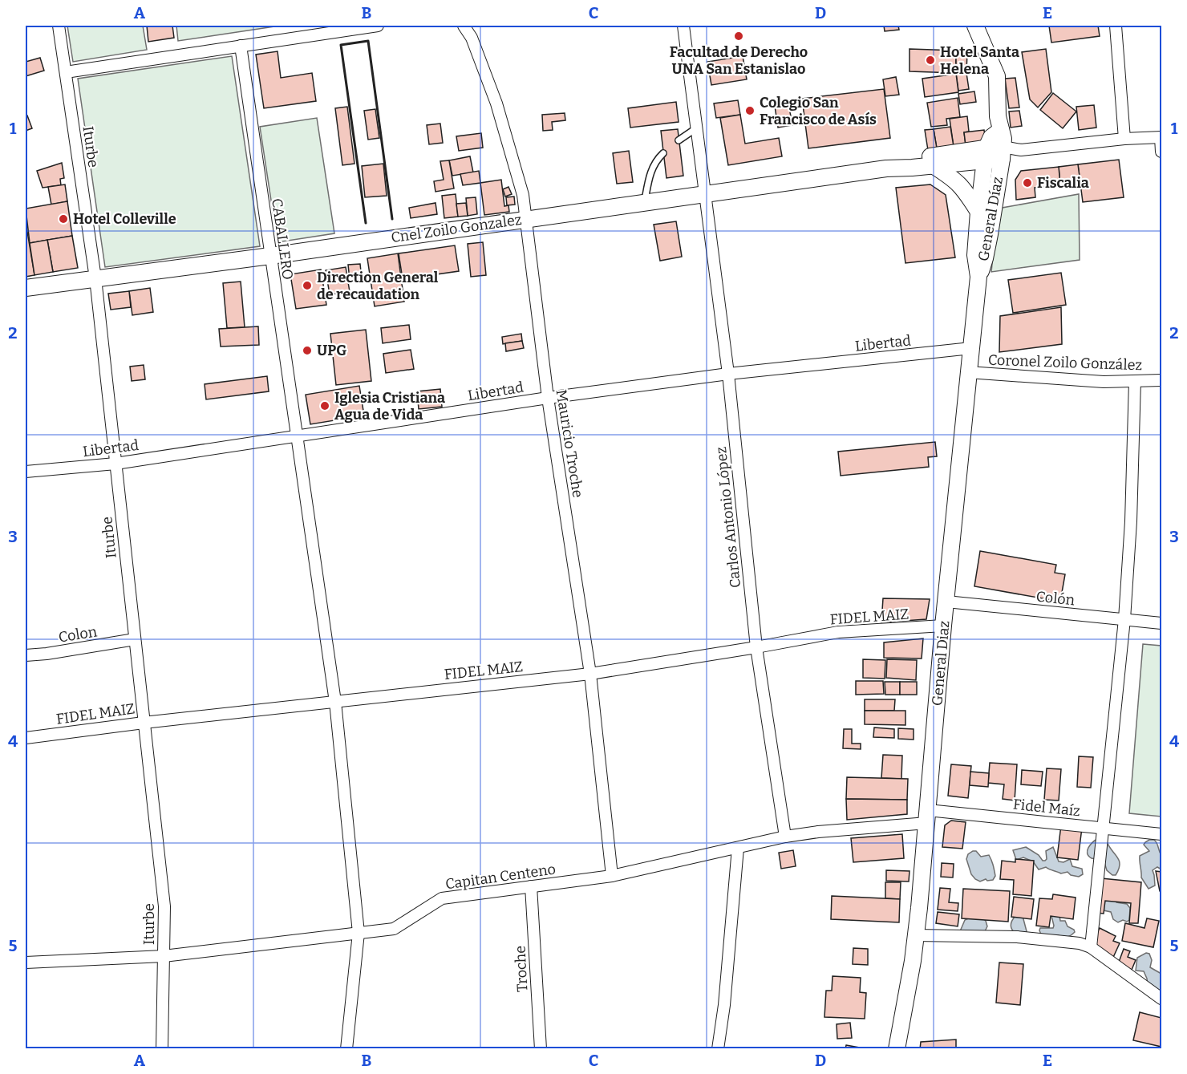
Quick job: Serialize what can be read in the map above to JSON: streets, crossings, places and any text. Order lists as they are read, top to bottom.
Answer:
{
  "streets": {
    "main road": ["General Díaz", "Cnel Zoilo Gonzalez", "General Diaz"],
    "street": [
      "Iturbe",
      "CABALLERO",
      "Libertad",
      "Coronel Zoilo González",
      "Mauricio Troche",
      "Carlos Antonio López",
      "Colón",
      "FIDEL MAIZ",
      "Colon",
      "Fidel Maíz",
      "Capitan Centeno",
      "Troche"
    ]
  },
  "crossings": [
    ["Iturbe", "Cnel Zoilo Gonzalez"],
    ["Iturbe", "Libertad"],
    ["Iturbe", "FIDEL MAIZ"],
    ["Iturbe", "Colon"],
    ["Iturbe", "Capitan Centeno"],
    ["General Díaz", "Cnel Zoilo Gonzalez"],
    ["General Díaz", "General Diaz"],
    ["Cnel Zoilo Gonzalez", "CABALLERO"],
    ["Cnel Zoilo Gonzalez", "Mauricio Troche"],
    ["Cnel Zoilo Gonzalez", "Carlos Antonio López"],
    ["CABALLERO", "Libertad"],
    ["CABALLERO", "FIDEL MAIZ"],
    ["CABALLERO", "Capitan Centeno"],
    ["Libertad", "Mauricio Troche"],
    ["Libertad", "Carlos Antonio López"],
    ["Libertad", "General Diaz"],
    ["Coronel Zoilo González", "General Diaz"],
    ["Mauricio Troche", "FIDEL MAIZ"],
    ["Mauricio Troche", "Capitan Centeno"],
    ["Carlos Antonio López", "FIDEL MAIZ"],
    ["Carlos Antonio López", "Capitan Centeno"],
    ["Colón", "General Diaz"],
    ["FIDEL MAIZ", "General Diaz"],
    ["General Diaz", "Fidel Maíz"],
    ["General Diaz", "Capitan Centeno"],
    ["Fidel Maíz", "Capitan Centeno"],
    ["Capitan Centeno", "Troche"]
  ],
  "places": [
    "Facultad de Derecho UNA San Estanislao",
    "Hotel Santa Helena",
    "Colegio San Francisco de Asís",
    "Fiscalia",
    "Hotel Colleville",
    "Direction General de recaudation",
    "UPG",
    "Iglesia Cristiana Agua de Vida"
  ],
  "grid": {
    "columns": [
      "A",
      "B",
      "C",
      "D",
      "E"
    ],
    "rows": [
      "1",
      "2",
      "3",
      "4",
      "5"
    ]
  }
}
